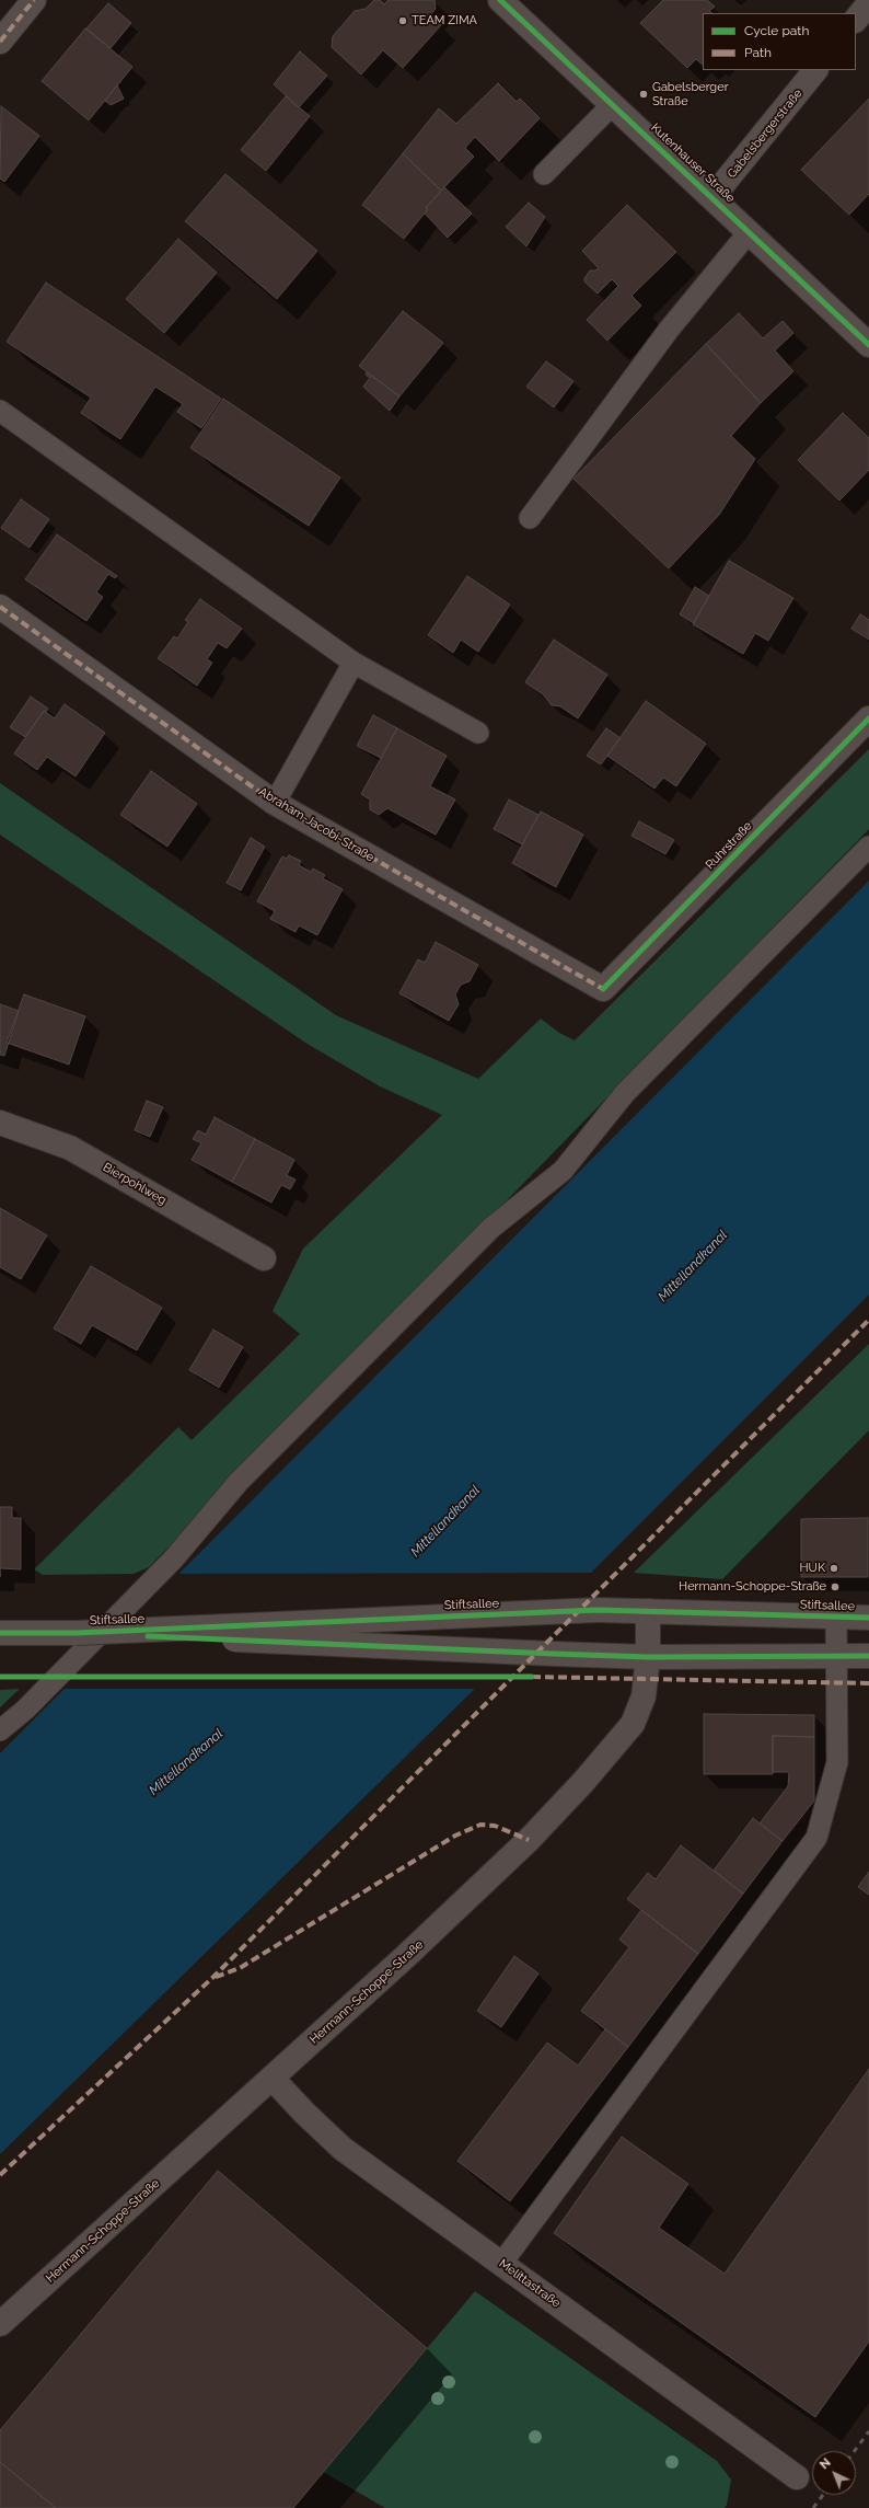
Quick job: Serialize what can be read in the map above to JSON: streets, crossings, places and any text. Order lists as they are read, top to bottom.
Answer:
{
  "streets": {
    "street": [
      "Gabelsbergerstraße",
      "Kutenhauser Straße",
      "Abraham-Jacobi-Straße",
      "Ruhrstraße",
      "Bierpohlweg",
      "Stiftsallee",
      "Hermann-Schoppe-Straße",
      "Melittastraße"
    ]
  },
  "crossings": [
    ["Gabelsbergerstraße", "Kutenhauser Straße"],
    ["Abraham-Jacobi-Straße", "Ruhrstraße"],
    ["Stiftsallee", "Hermann-Schoppe-Straße"],
    ["Hermann-Schoppe-Straße", "Melittastraße"]
  ],
  "water": ["Mittellandkanal"],
  "places": [
    "TEAM ZIMA",
    "Gabelsberger Straße",
    "HUK",
    "Hermann-Schoppe-Straße"
  ],
  "legend": ["Cycle path", "Path"],
  "north": "top left"
}
